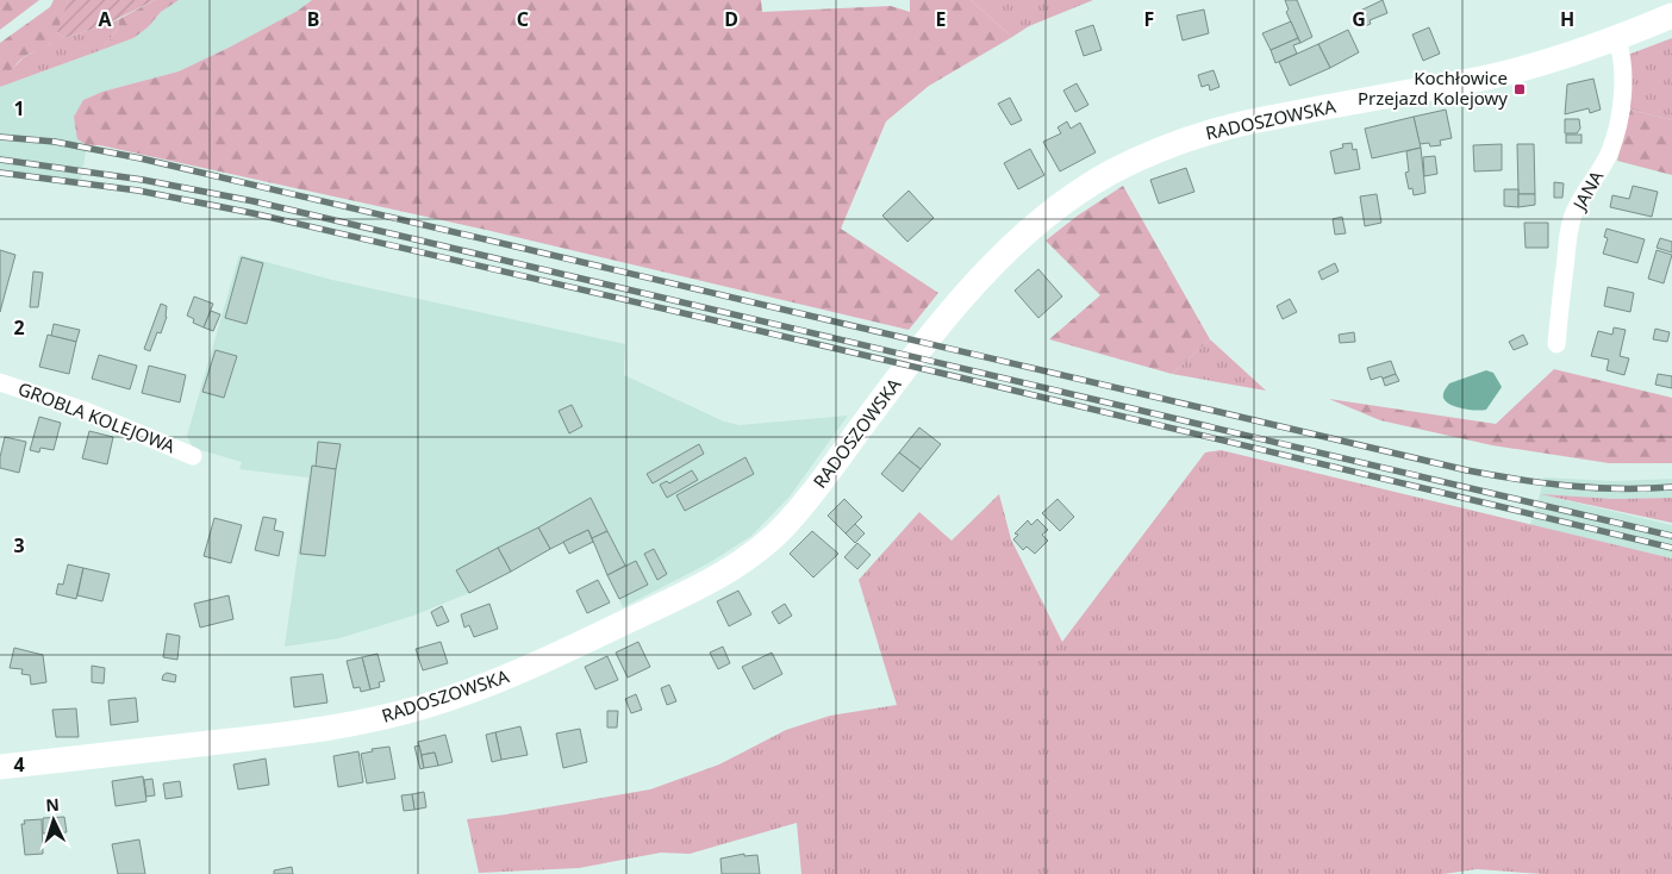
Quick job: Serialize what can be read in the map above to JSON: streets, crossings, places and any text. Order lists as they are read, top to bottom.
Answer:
{
  "streets": {
    "street": ["RADOSZOWSKA", "JANA", "GROBLA KOLEJOWA"]
  },
  "crossings": [
    ["RADOSZOWSKA", "JANA"]
  ],
  "places": {
    "transit": ["Kochłowice Przejazd Kolejowy"]
  },
  "north": "top",
  "grid": {
    "columns": [
      "A",
      "B",
      "C",
      "D",
      "E",
      "F",
      "G",
      "H"
    ],
    "rows": [
      "1",
      "2",
      "3",
      "4"
    ]
  }
}
